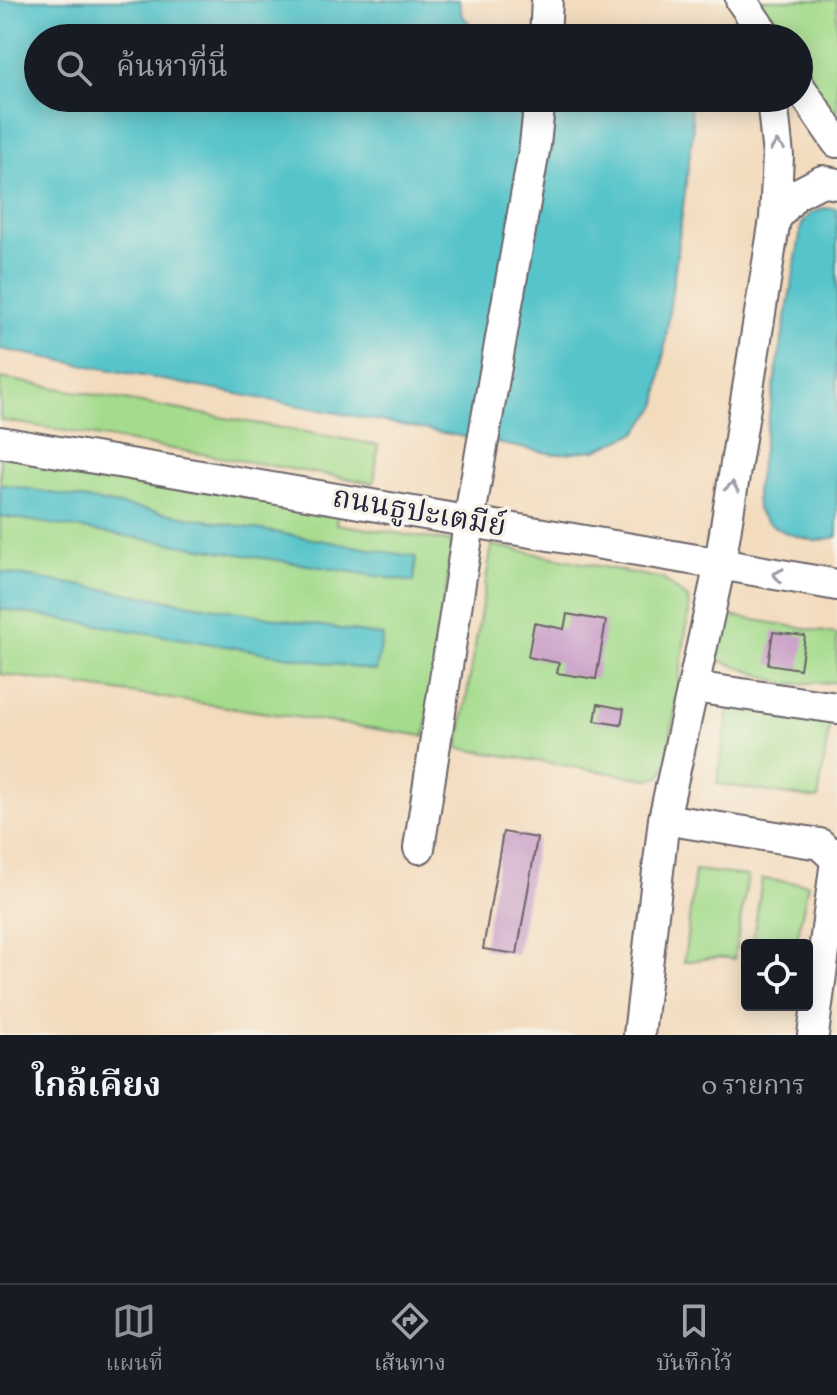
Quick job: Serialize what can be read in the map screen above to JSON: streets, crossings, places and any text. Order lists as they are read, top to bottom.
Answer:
{
  "streets": {
    "street": ["ถนนธูปะเตมีย์"]
  },
  "page": {
    "search": "ค้นหาที่นี่",
    "heading": ["ใกล้เคียง", "0 รายการ"],
    "nav": ["แผนที่", "เส้นทาง", "บันทึกไว้"]
  }
}
